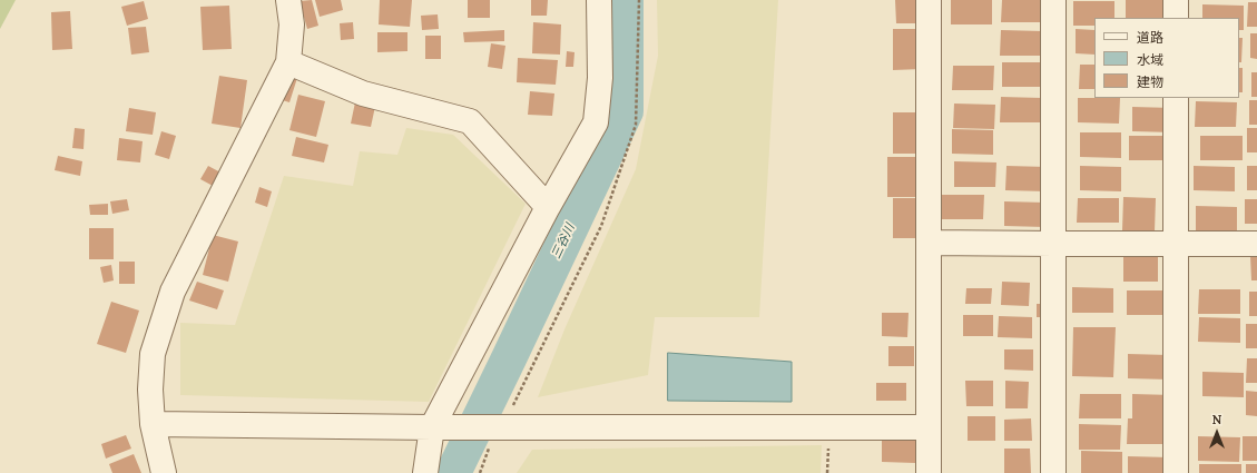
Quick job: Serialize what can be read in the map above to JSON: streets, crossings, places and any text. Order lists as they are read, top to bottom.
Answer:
{
  "water": ["三谷川"],
  "legend": ["道路", "水域", "建物"],
  "north": "top"
}
